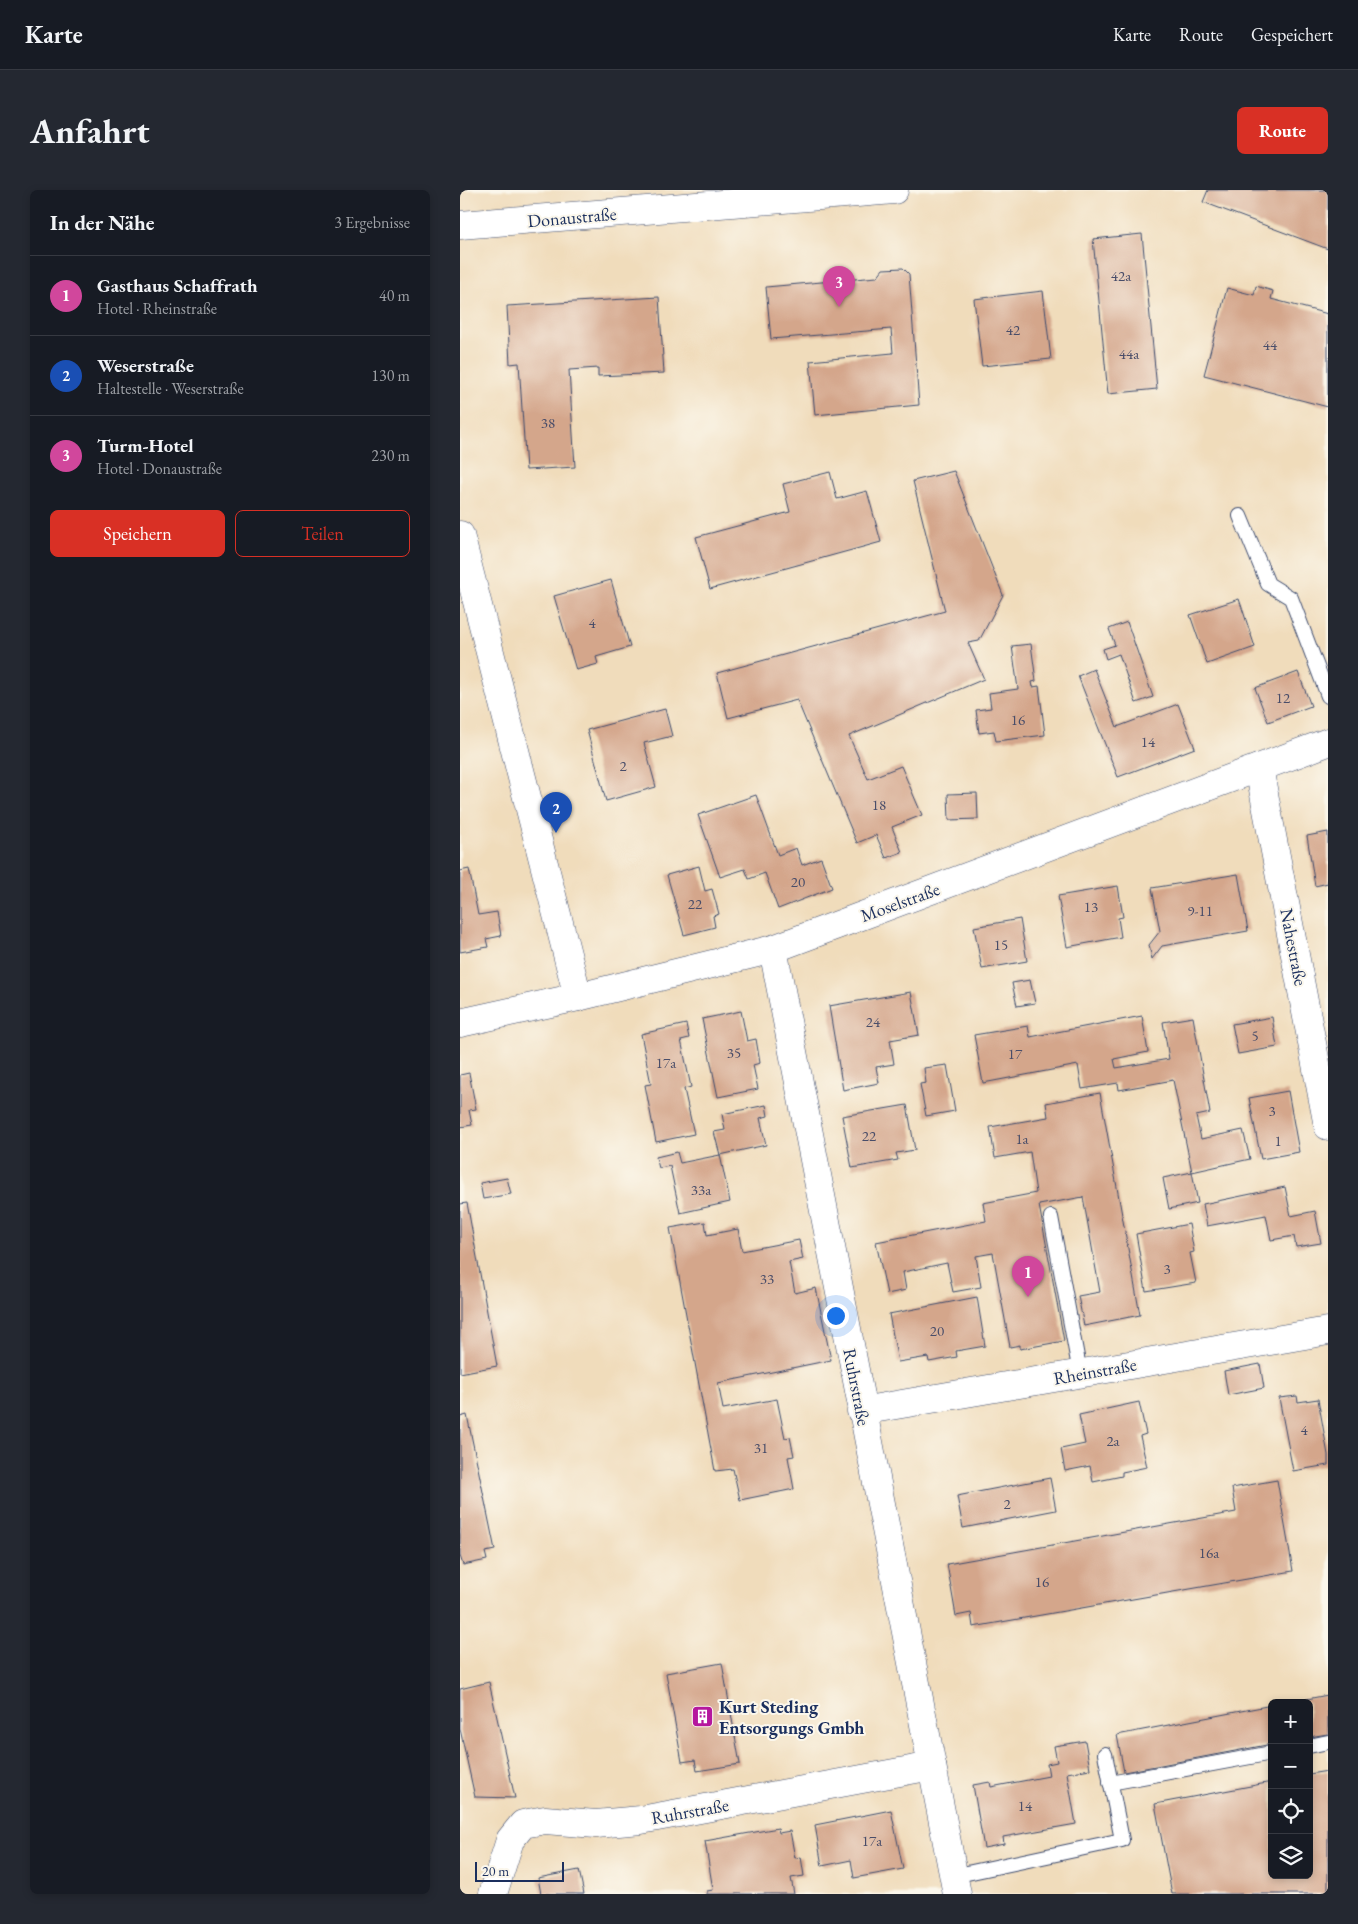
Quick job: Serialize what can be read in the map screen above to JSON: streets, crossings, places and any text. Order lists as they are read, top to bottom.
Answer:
{
  "streets": {
    "street": [
      "Donaustraße",
      "Moselstraße",
      "Nahestraße",
      "Rheinstraße",
      "Ruhrstraße"
    ]
  },
  "crossings": [
    ["Moselstraße", "Nahestraße"],
    ["Moselstraße", "Ruhrstraße"],
    ["Rheinstraße", "Ruhrstraße"]
  ],
  "places": {
    "building": ["Kurt Steding Entsorgungs Gmbh"]
  },
  "house_numbers": [
    "42a",
    "42",
    "44",
    "44a",
    "38",
    "4",
    "12",
    "16",
    "14",
    "2",
    "18",
    "20",
    "22",
    "13",
    "9-11",
    "15",
    "24",
    "5",
    "35",
    "17",
    "17a",
    "3",
    "22",
    "1a",
    "1",
    "33a",
    "3",
    "33",
    "20",
    "4",
    "2a",
    "31",
    "2",
    "16a",
    "16",
    "14",
    "17a"
  ],
  "scale_bar": "20 m",
  "page": {
    "header": "Karte",
    "nav": ["Karte", "Route", "Gespeichert"],
    "buttons": [
      "Route",
      ["Speichern", "Teilen"]
    ],
    "title": "Anfahrt",
    "heading": ["In der Nähe", "3 Ergebnisse"],
    "list": [
      {
        "mark": "1",
        "name": "Gasthaus Schaffrath",
        "note": "Hotel · Rheinstraße",
        "value": "40 m"
      },
      {
        "mark": "2",
        "name": "Weserstraße",
        "note": "Haltestelle · Weserstraße",
        "value": "130 m"
      },
      {
        "mark": "3",
        "name": "Turm-Hotel",
        "note": "Hotel · Donaustraße",
        "value": "230 m"
      }
    ],
    "pins": ["3", "2", "1"],
    "map_buttons": ["+", "−"],
    "scale": "20 m"
  }
}
